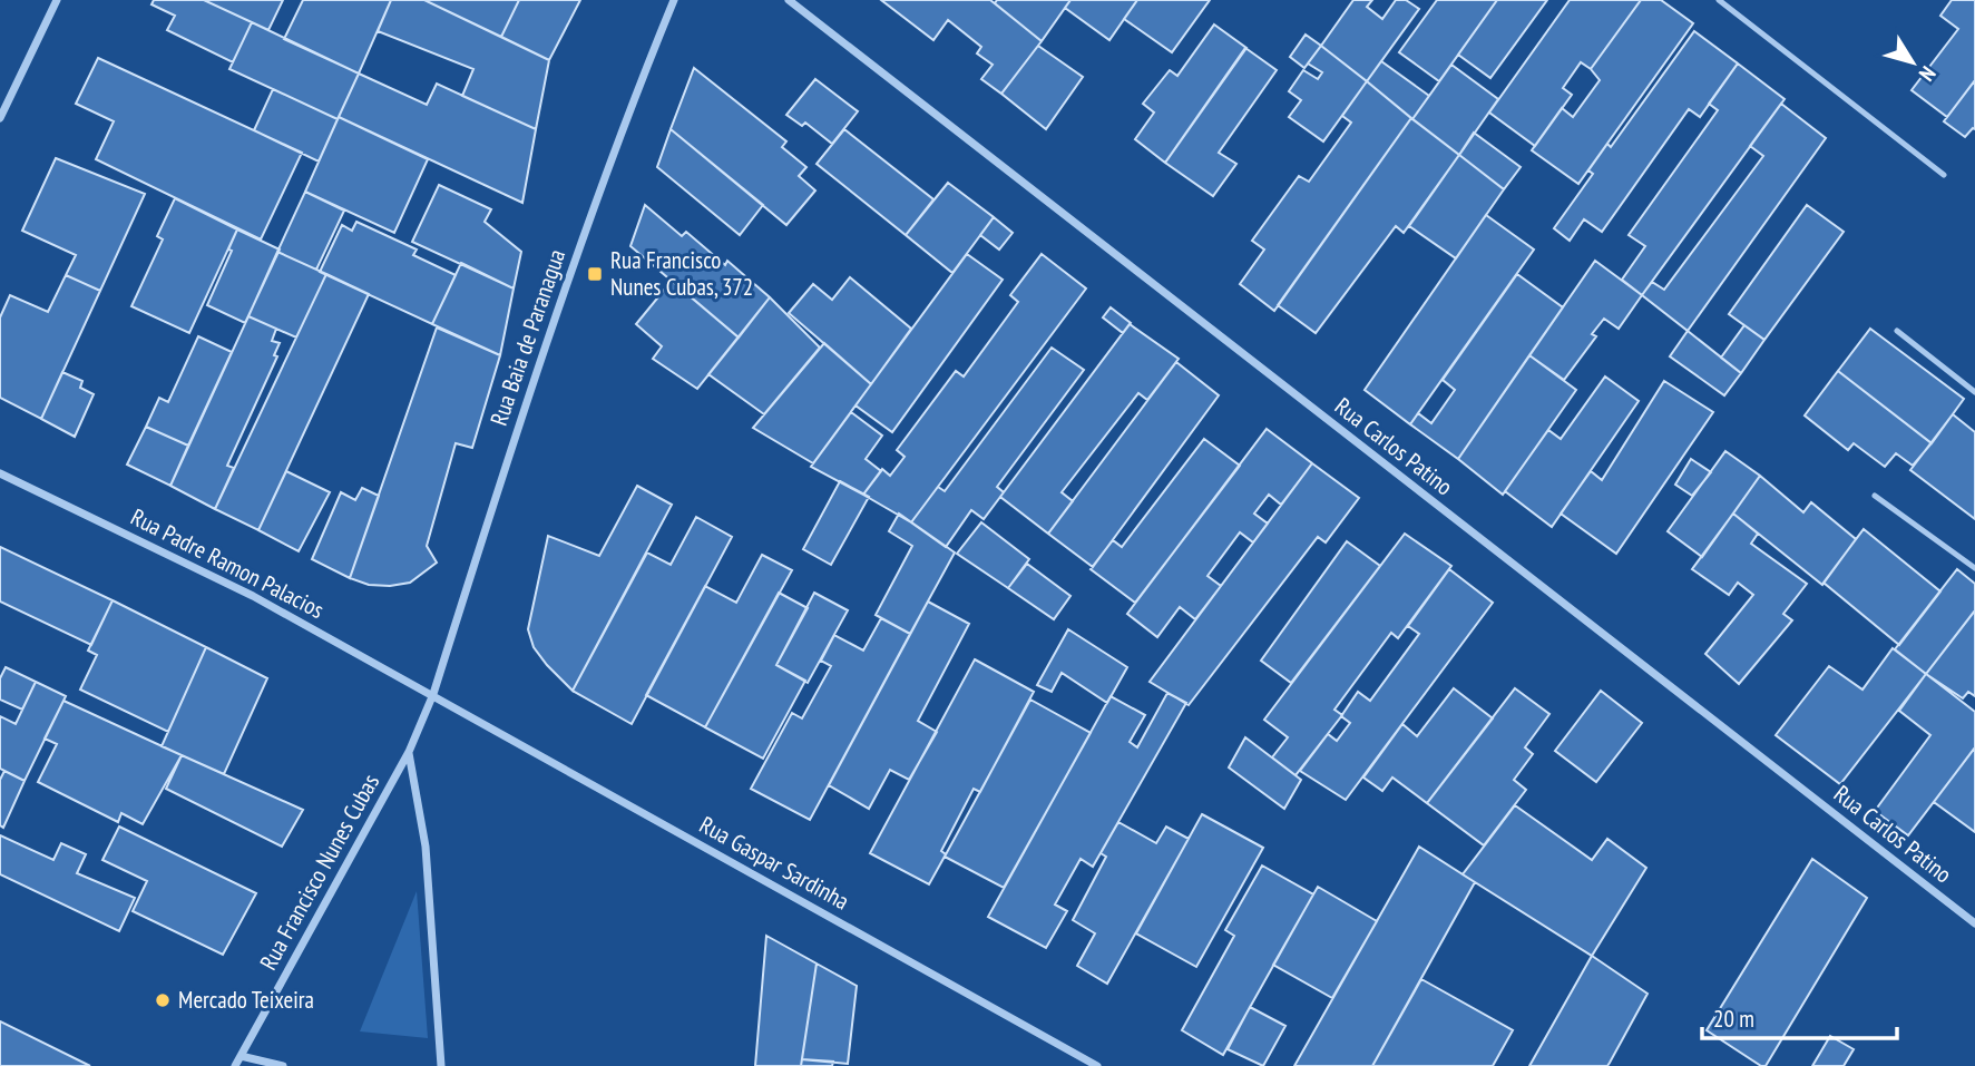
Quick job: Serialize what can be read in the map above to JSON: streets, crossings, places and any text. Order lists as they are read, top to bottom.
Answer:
{
  "streets": {
    "street": [
      "Rua Baia de Paranagua",
      "Rua Carlos Patino",
      "Rua Padre Ramon Palacios",
      "Rua Gaspar Sardinha",
      "Rua Francisco Nunes Cubas"
    ]
  },
  "crossings": [
    ["Rua Baia de Paranagua", "Rua Padre Ramon Palacios"],
    ["Rua Baia de Paranagua", "Rua Gaspar Sardinha"],
    ["Rua Baia de Paranagua", "Rua Francisco Nunes Cubas"],
    ["Rua Padre Ramon Palacios", "Rua Gaspar Sardinha"],
    ["Rua Padre Ramon Palacios", "Rua Francisco Nunes Cubas"],
    ["Rua Gaspar Sardinha", "Rua Francisco Nunes Cubas"]
  ],
  "places": {
    "transit": ["Rua Francisco Nunes Cubas, 372"],
    "other": ["Mercado Teixeira"]
  },
  "scale_bar": "20 m",
  "north": "bottom right"
}
